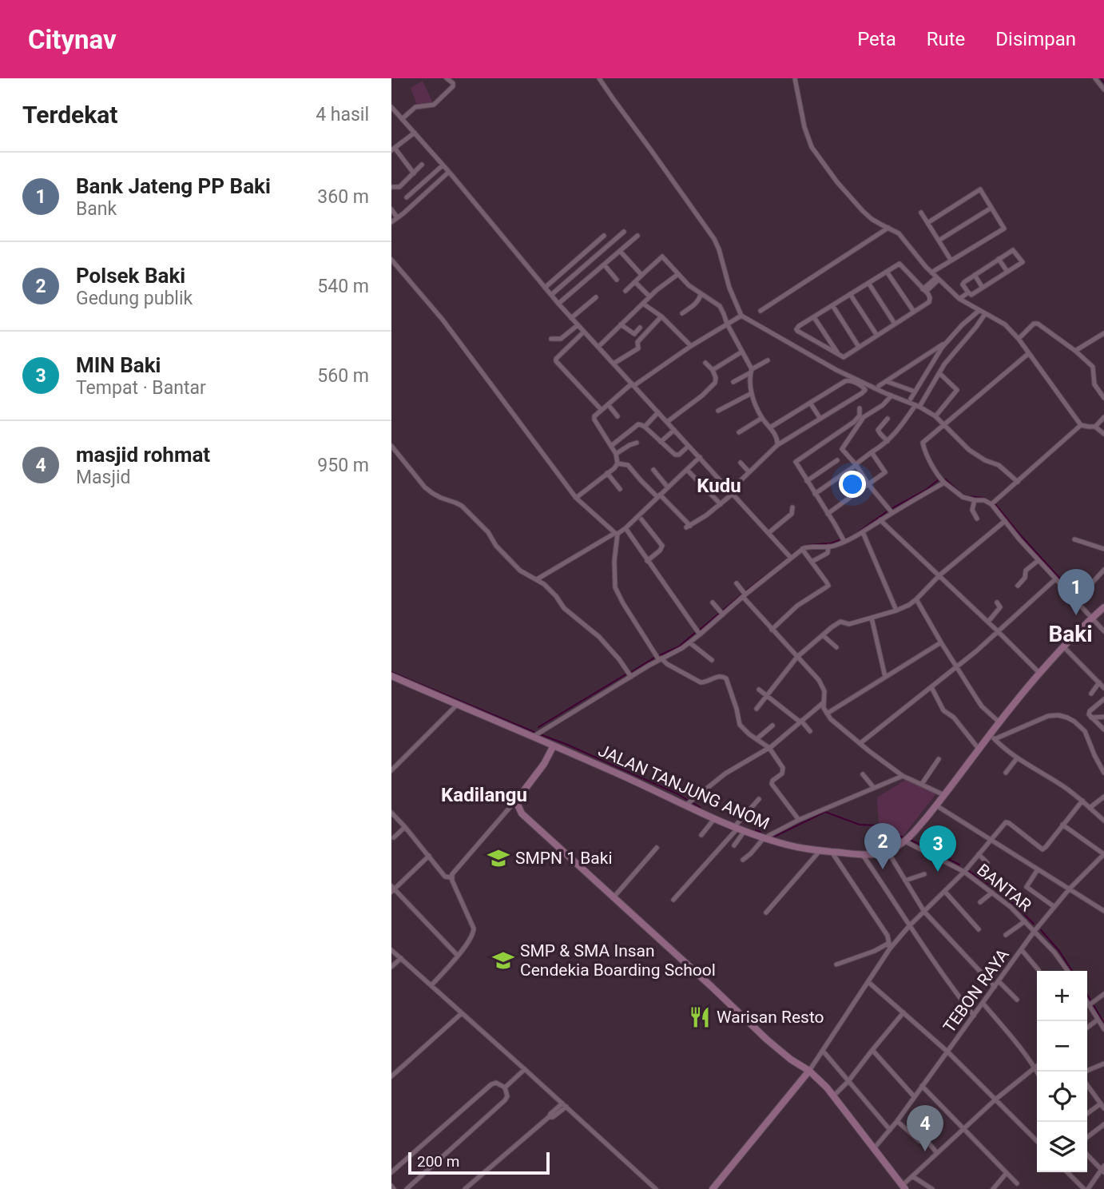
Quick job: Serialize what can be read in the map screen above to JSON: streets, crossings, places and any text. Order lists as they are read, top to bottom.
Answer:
{
  "streets": {
    "main road": ["JALAN TANJUNG ANOM"],
    "street": ["BANTAR", "TEBON RAYA"]
  },
  "crossings": [
    ["JALAN TANJUNG ANOM", "BANTAR"],
    ["BANTAR", "TEBON RAYA"]
  ],
  "districts": ["Kudu", "Baki", "Kadilangu"],
  "places": {
    "school or university": ["SMPN 1 Baki", "SMP & SMA Insan Cendekia Boarding School"],
    "restaurant": ["Warisan Resto"]
  },
  "scale_bar": "200 m",
  "page": {
    "header": "Citynav",
    "nav": ["Peta", "Rute", "Disimpan"],
    "heading": ["Terdekat", "4 hasil"],
    "list": [
      {
        "mark": "1",
        "name": "Bank Jateng PP Baki",
        "note": "Bank",
        "value": "360 m"
      },
      {
        "mark": "2",
        "name": "Polsek Baki",
        "note": "Gedung publik",
        "value": "540 m"
      },
      {
        "mark": "3",
        "name": "MIN Baki",
        "note": "Tempat · Bantar",
        "value": "560 m"
      },
      {
        "mark": "4",
        "name": "masjid rohmat",
        "note": "Masjid",
        "value": "950 m"
      }
    ],
    "pins": [
      "1",
      "2",
      "3",
      "4"
    ],
    "map_buttons": ["+", "−"],
    "scale": "200 m"
  }
}
